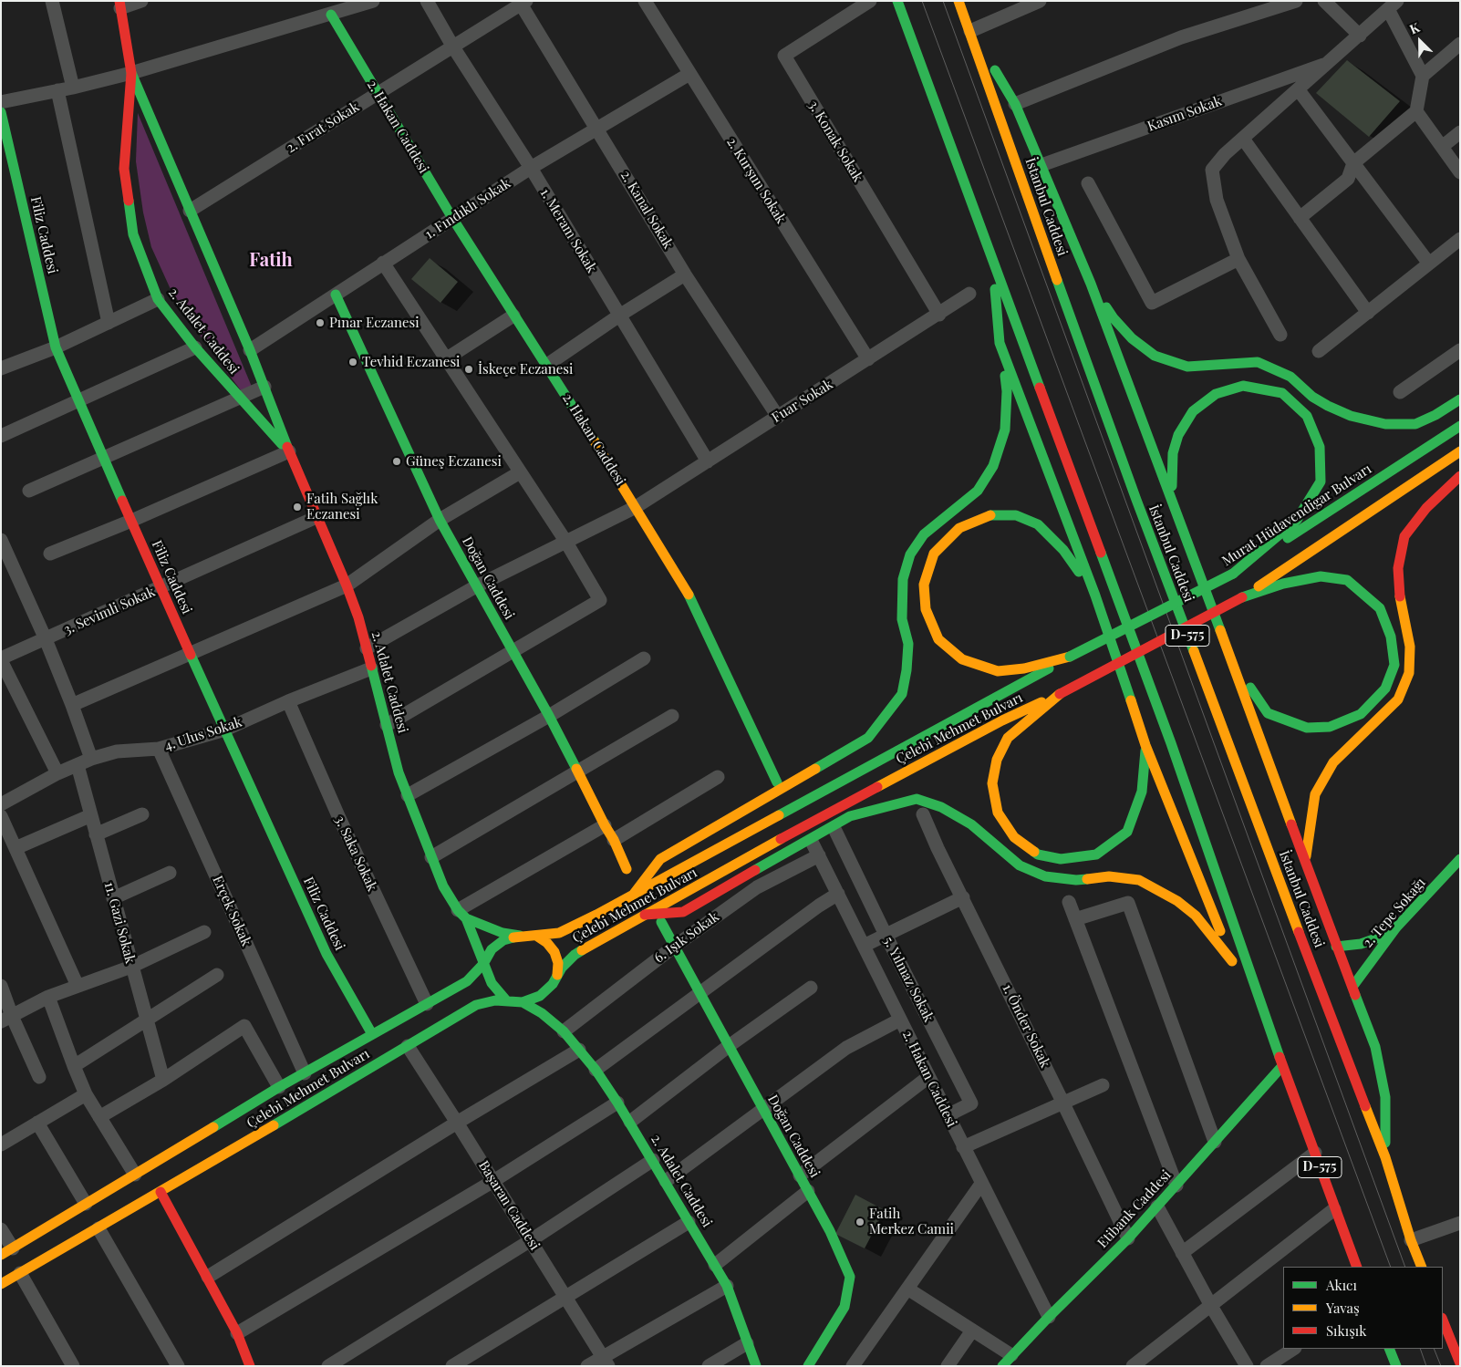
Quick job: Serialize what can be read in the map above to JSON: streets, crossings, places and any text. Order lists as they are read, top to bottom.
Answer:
{
  "streets": {
    "main road": [
      "2. Hakan Caddesi",
      "İstanbul Caddesi",
      "Filiz Caddesi",
      "2. Adalet Caddesi",
      "Murat Hüdavendigar Bulvarı",
      "Doğan Caddesi",
      "D-575",
      "Çelebi Mehmet Bulvarı",
      "2. Tepe Sokağı",
      "Etibank Caddesi"
    ],
    "street": [
      "Kasım Sokak",
      "2. Fırat Sokak",
      "3. Konak Sokak",
      "2. Kurşun Sokak",
      "1. Fındıklı Sokak",
      "2. Kanal Sokak",
      "1. Meram Sokak",
      "Fuar Sokak",
      "3. Sevimli Sokak",
      "4. Ulus Sokak",
      "3. Saka Sokak",
      "Erçek Sokak",
      "11. Gazi Sokak",
      "6. Işık Sokak",
      "5. Yılmaz Sokak",
      "1. Önder Sokak",
      "Başaran Caddesi"
    ]
  },
  "crossings": [
    ["2. Hakan Caddesi", "2. Fırat Sokak"],
    ["2. Hakan Caddesi", "1. Fındıklı Sokak"],
    ["2. Hakan Caddesi", "Fuar Sokak"],
    ["2. Hakan Caddesi", "6. Işık Sokak"],
    ["2. Hakan Caddesi", "5. Yılmaz Sokak"],
    ["2. Hakan Caddesi", "Etibank Caddesi"],
    ["2. Fırat Sokak", "2. Kanal Sokak"],
    ["2. Fırat Sokak", "1. Meram Sokak"],
    ["2. Fırat Sokak", "2. Adalet Caddesi"],
    ["3. Konak Sokak", "Fuar Sokak"],
    ["2. Kurşun Sokak", "1. Fındıklı Sokak"],
    ["2. Kurşun Sokak", "Fuar Sokak"],
    ["1. Fındıklı Sokak", "2. Kanal Sokak"],
    ["1. Fındıklı Sokak", "1. Meram Sokak"],
    ["1. Fındıklı Sokak", "2. Adalet Caddesi"],
    ["1. Fındıklı Sokak", "Doğan Caddesi"],
    ["2. Kanal Sokak", "Fuar Sokak"],
    ["1. Meram Sokak", "Fuar Sokak"],
    ["Filiz Caddesi", "3. Sevimli Sokak"],
    ["Filiz Caddesi", "Çelebi Mehmet Bulvarı"],
    ["Filiz Caddesi", "4. Ulus Sokak"],
    ["2. Adalet Caddesi", "Fuar Sokak"],
    ["2. Adalet Caddesi", "3. Sevimli Sokak"],
    ["2. Adalet Caddesi", "Çelebi Mehmet Bulvarı"],
    ["2. Adalet Caddesi", "4. Ulus Sokak"],
    ["2. Adalet Caddesi", "6. Işık Sokak"],
    ["Fuar Sokak", "Doğan Caddesi"],
    ["Murat Hüdavendigar Bulvarı", "Çelebi Mehmet Bulvarı"],
    ["Doğan Caddesi", "6. Işık Sokak"],
    ["D-575", "Etibank Caddesi"],
    ["Çelebi Mehmet Bulvarı", "3. Saka Sokak"],
    ["Çelebi Mehmet Bulvarı", "Erçek Sokak"],
    ["Çelebi Mehmet Bulvarı", "Başaran Caddesi"],
    ["4. Ulus Sokak", "3. Saka Sokak"],
    ["4. Ulus Sokak", "Erçek Sokak"],
    ["4. Ulus Sokak", "11. Gazi Sokak"],
    ["1. Önder Sokak", "Etibank Caddesi"]
  ],
  "districts": ["Fatih"],
  "places": [
    "Pınar Eczanesi",
    "Tevhid Eczanesi",
    "İskeçe Eczanesi",
    "Güneş Eczanesi",
    "Fatih Sağlık Eczanesi",
    "Fatih Merkez Camii"
  ],
  "legend": ["Akıcı", "Yavaş", "Sıkışık"],
  "north": "top left"
}
